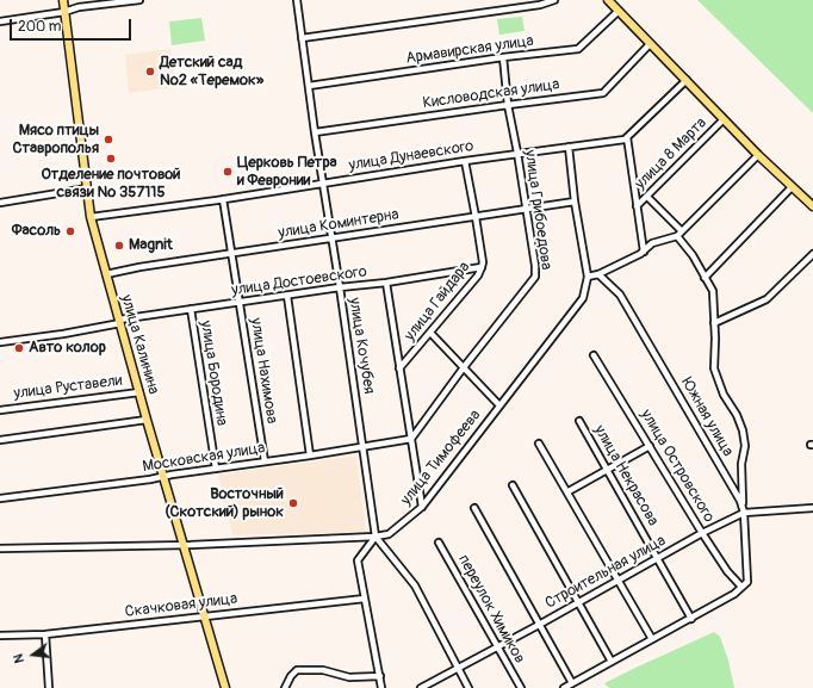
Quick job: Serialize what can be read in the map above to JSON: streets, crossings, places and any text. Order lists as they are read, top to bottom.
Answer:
{
  "streets": {
    "main road": ["улица Калинина"],
    "street": [
      "Армавирская улица",
      "Кисловодская улица",
      "улица 8 Марта",
      "улица Дунаевского",
      "улица Грибоедова",
      "улица Коминтерна",
      "улица Достоевского",
      "улица Гайдара",
      "улица Кочубея",
      "улица Нахимова",
      "улица Бородина",
      "улица Руставели",
      "Южная улица",
      "Московская улица",
      "улица Тимофеева",
      "улица Островского",
      "улица Некрасова",
      "Строительная улица",
      "Скачковая улица",
      "переулок Химиков"
    ]
  },
  "crossings": [
    ["Армавирская улица", "улица Грибоедова"],
    ["Армавирская улица", "улица Кочубея"],
    ["Кисловодская улица", "улица Грибоедова"],
    ["Кисловодская улица", "улица Кочубея"],
    ["улица Дунаевского", "улица Грибоедова"],
    ["улица Дунаевского", "улица Гайдара"],
    ["улица Дунаевского", "улица Калинина"],
    ["улица Дунаевского", "улица Кочубея"],
    ["улица Дунаевского", "улица Нахимова"],
    ["улица Дунаевского", "улица Тимофеева"],
    ["улица Грибоедова", "улица Коминтерна"],
    ["улица Грибоедова", "Московская улица"],
    ["улица Коминтерна", "улица Гайдара"],
    ["улица Коминтерна", "улица Калинина"],
    ["улица Коминтерна", "улица Кочубея"],
    ["улица Коминтерна", "улица Нахимова"],
    ["улица Коминтерна", "улица Тимофеева"],
    ["улица Достоевского", "улица Гайдара"],
    ["улица Достоевского", "улица Калинина"],
    ["улица Достоевского", "улица Кочубея"],
    ["улица Достоевского", "улица Нахимова"],
    ["улица Достоевского", "улица Бородина"],
    ["улица Калинина", "улица Руставели"],
    ["улица Калинина", "Московская улица"],
    ["улица Калинина", "улица Тимофеева"],
    ["улица Калинина", "Скачковая улица"],
    ["улица Кочубея", "Московская улица"],
    ["улица Кочубея", "улица Тимофеева"],
    ["улица Нахимова", "Московская улица"],
    ["улица Бородина", "Московская улица"],
    ["Южная улица", "улица Островского"],
    ["Южная улица", "Строительная улица"],
    ["улица Островского", "Строительная улица"],
    ["улица Некрасова", "Строительная улица"],
    ["Строительная улица", "переулок Химиков"]
  ],
  "places": [
    "Детский сад №2 «Теремок»",
    "Мясо птицы Ставрополья",
    "Отделение почтовой связи № 357115",
    "Церковь Петра и Февронии",
    "Фасоль",
    "Magnit",
    "Авто колор",
    "Восточный (Скотский) рынок"
  ],
  "scale_bar": "200 m",
  "north": "left"
}
